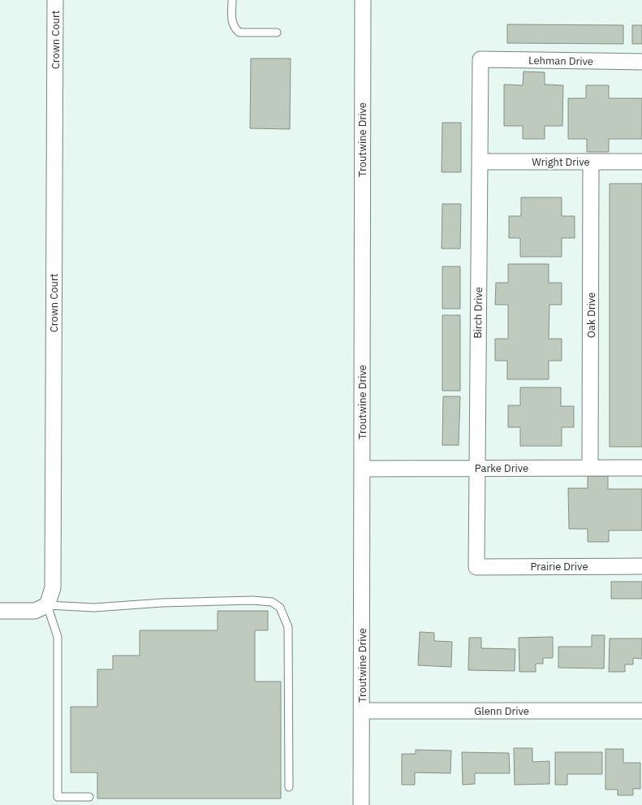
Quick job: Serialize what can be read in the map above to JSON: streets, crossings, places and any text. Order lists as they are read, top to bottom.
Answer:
{
  "streets": {
    "street": [
      "Crown Court",
      "Lehman Drive",
      "Troutwine Drive",
      "Wright Drive",
      "Birch Drive",
      "Oak Drive",
      "Parke Drive",
      "Prairie Drive",
      "Glenn Drive"
    ]
  },
  "crossings": [
    ["Lehman Drive", "Birch Drive"],
    ["Troutwine Drive", "Parke Drive"],
    ["Troutwine Drive", "Glenn Drive"],
    ["Wright Drive", "Birch Drive"],
    ["Wright Drive", "Oak Drive"],
    ["Birch Drive", "Parke Drive"],
    ["Birch Drive", "Prairie Drive"],
    ["Oak Drive", "Parke Drive"]
  ]
}
